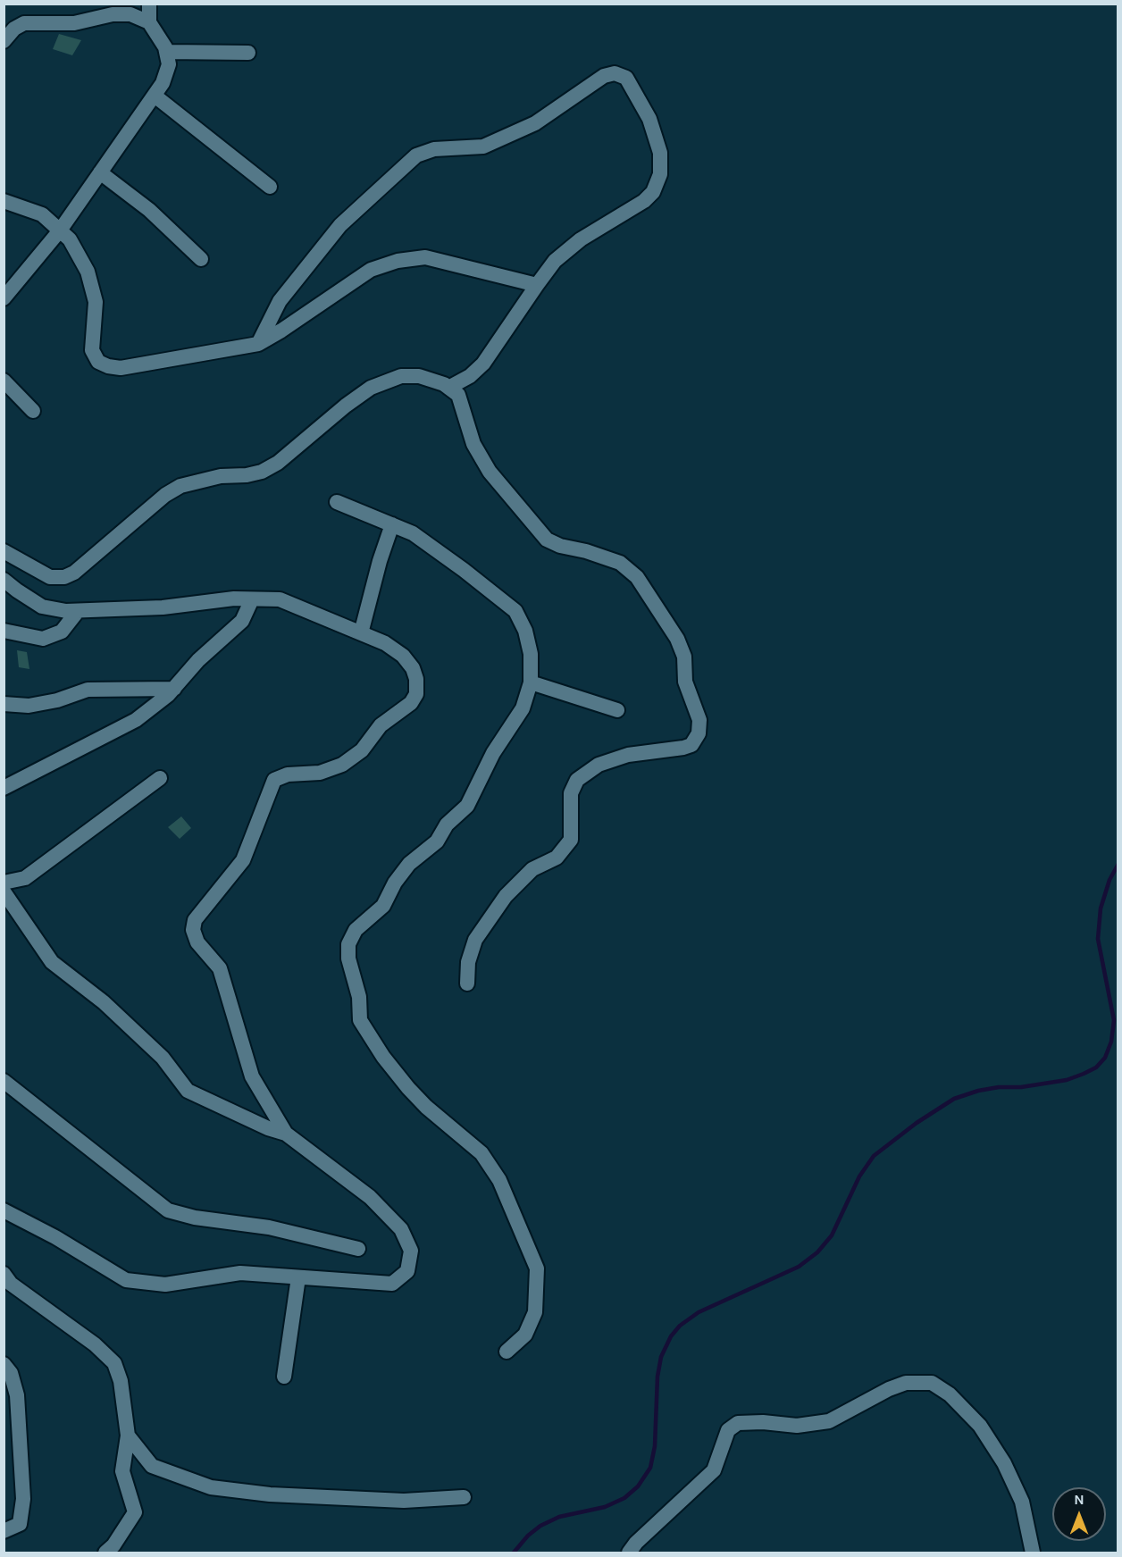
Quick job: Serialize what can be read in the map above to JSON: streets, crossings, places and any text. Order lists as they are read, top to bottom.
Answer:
{
  "north": "top"
}
